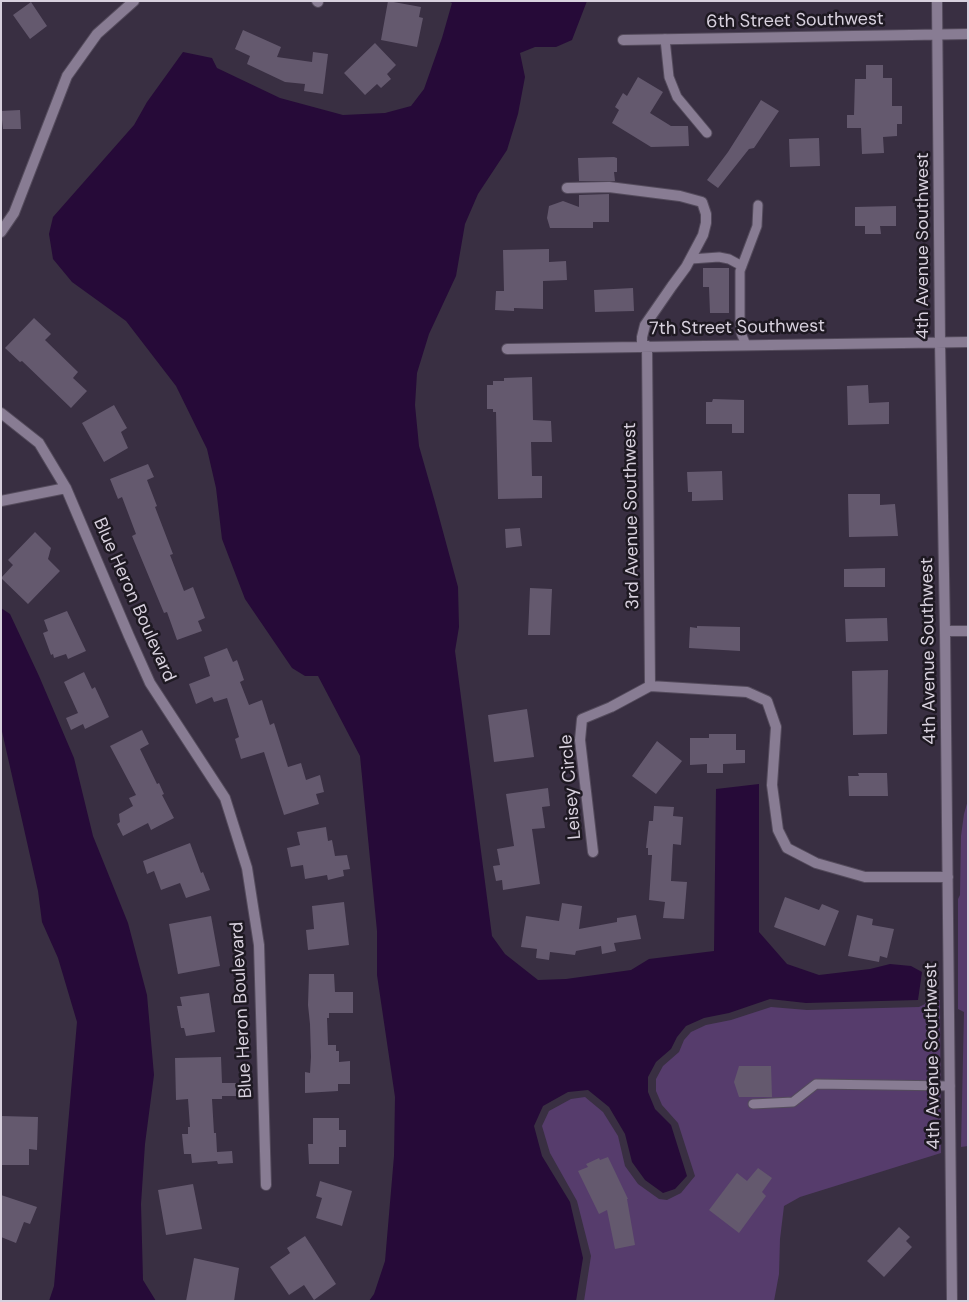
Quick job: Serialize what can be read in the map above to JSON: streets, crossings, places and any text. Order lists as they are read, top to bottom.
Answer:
{
  "streets": {
    "street": [
      "6th Street Southwest",
      "4th Avenue Southwest",
      "7th Street Southwest",
      "3rd Avenue Southwest",
      "Blue Heron Boulevard",
      "Leisey Circle"
    ]
  },
  "crossings": [
    ["6th Street Southwest", "4th Avenue Southwest"],
    ["4th Avenue Southwest", "7th Street Southwest"],
    ["7th Street Southwest", "3rd Avenue Southwest"],
    ["3rd Avenue Southwest", "Leisey Circle"]
  ]
}
